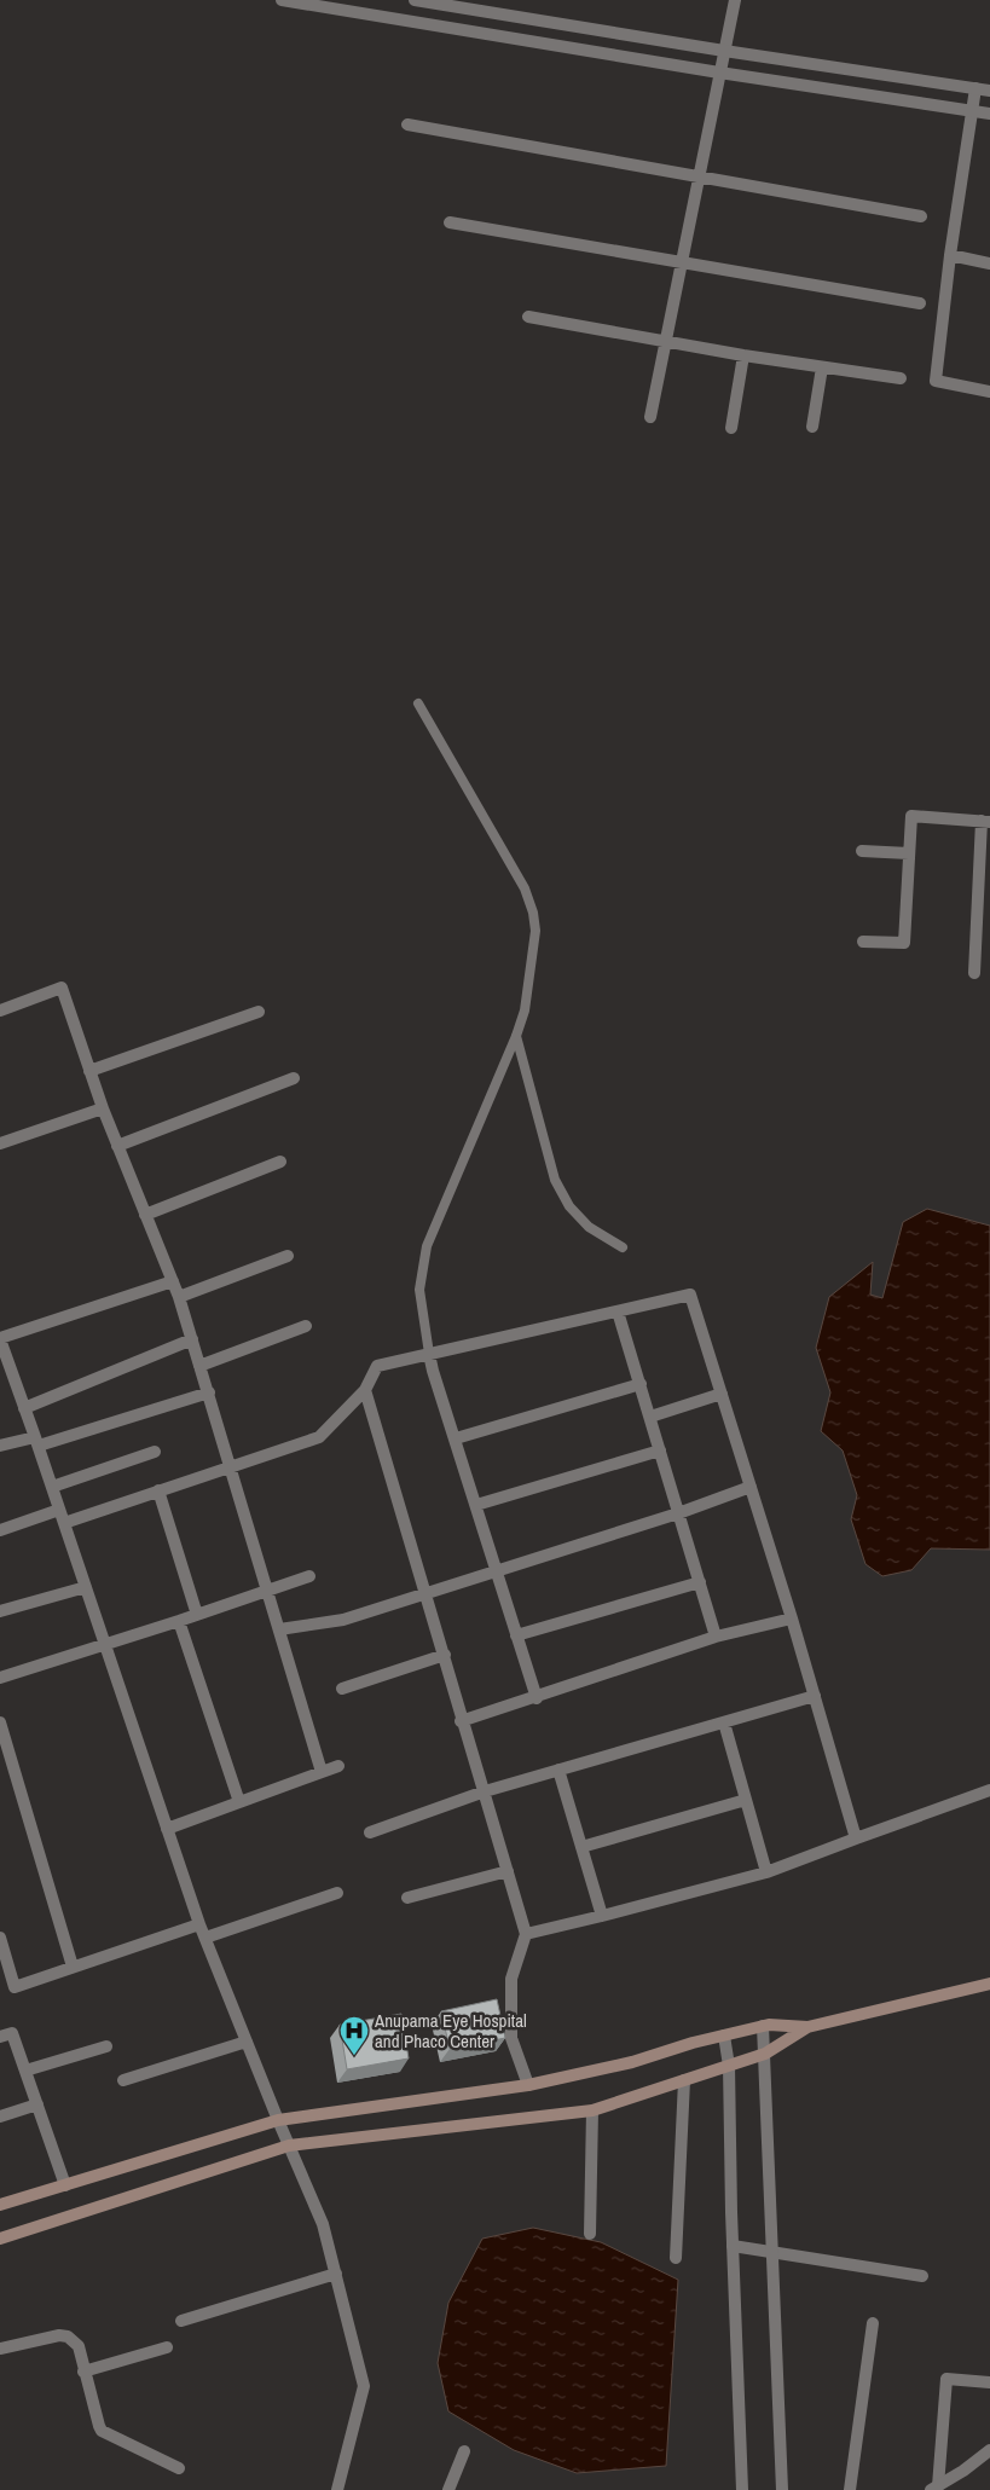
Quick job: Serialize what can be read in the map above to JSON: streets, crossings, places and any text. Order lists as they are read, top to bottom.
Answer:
{
  "places": {
    "hospital": ["Anupama Eye Hospital and Phaco Center"]
  }
}
